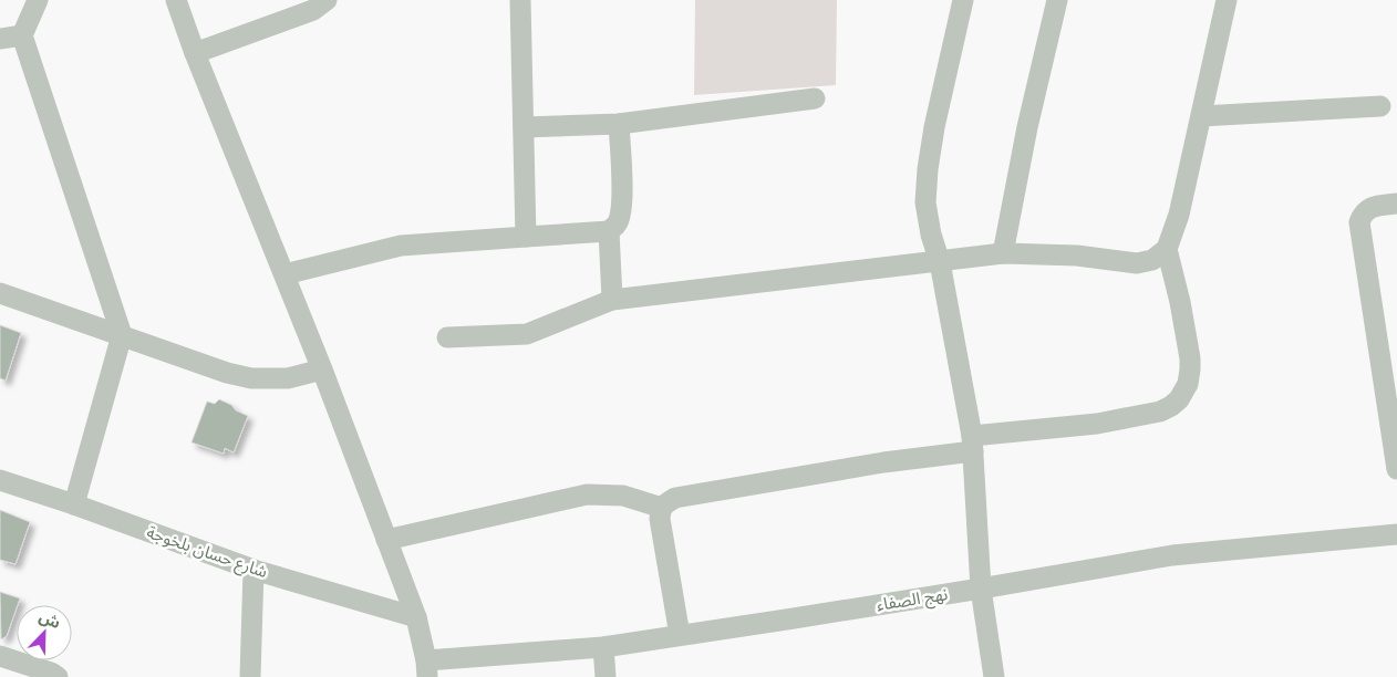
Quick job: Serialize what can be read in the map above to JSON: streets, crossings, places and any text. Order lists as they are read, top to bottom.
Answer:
{
  "streets": {
    "street": ["شارع حسان بلخوجة", "نهج الصفاء"]
  },
  "north": "top right"
}
